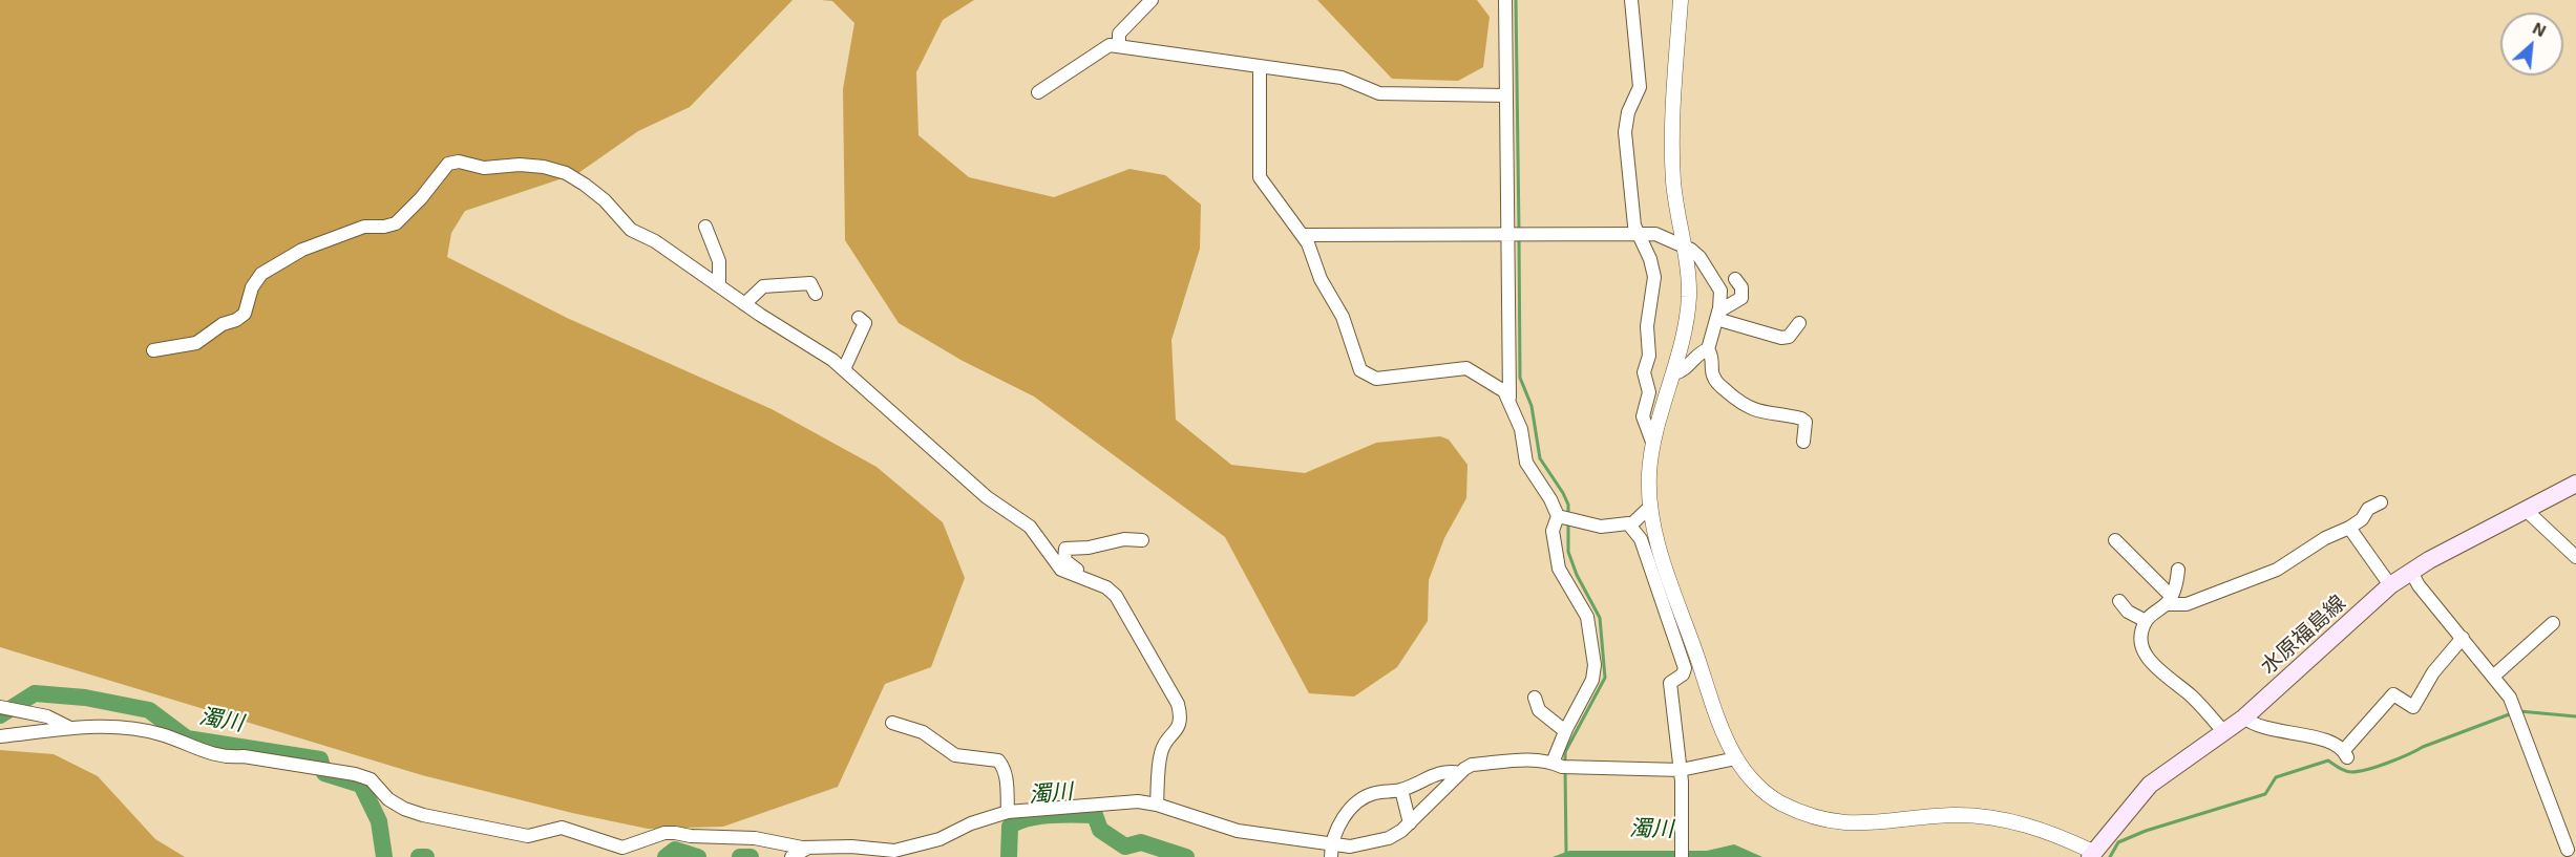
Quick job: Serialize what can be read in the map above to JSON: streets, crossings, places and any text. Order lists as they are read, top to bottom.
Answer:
{
  "streets": {
    "main road": ["水原福島線"]
  },
  "water": ["濁川"],
  "north": "top right"
}
